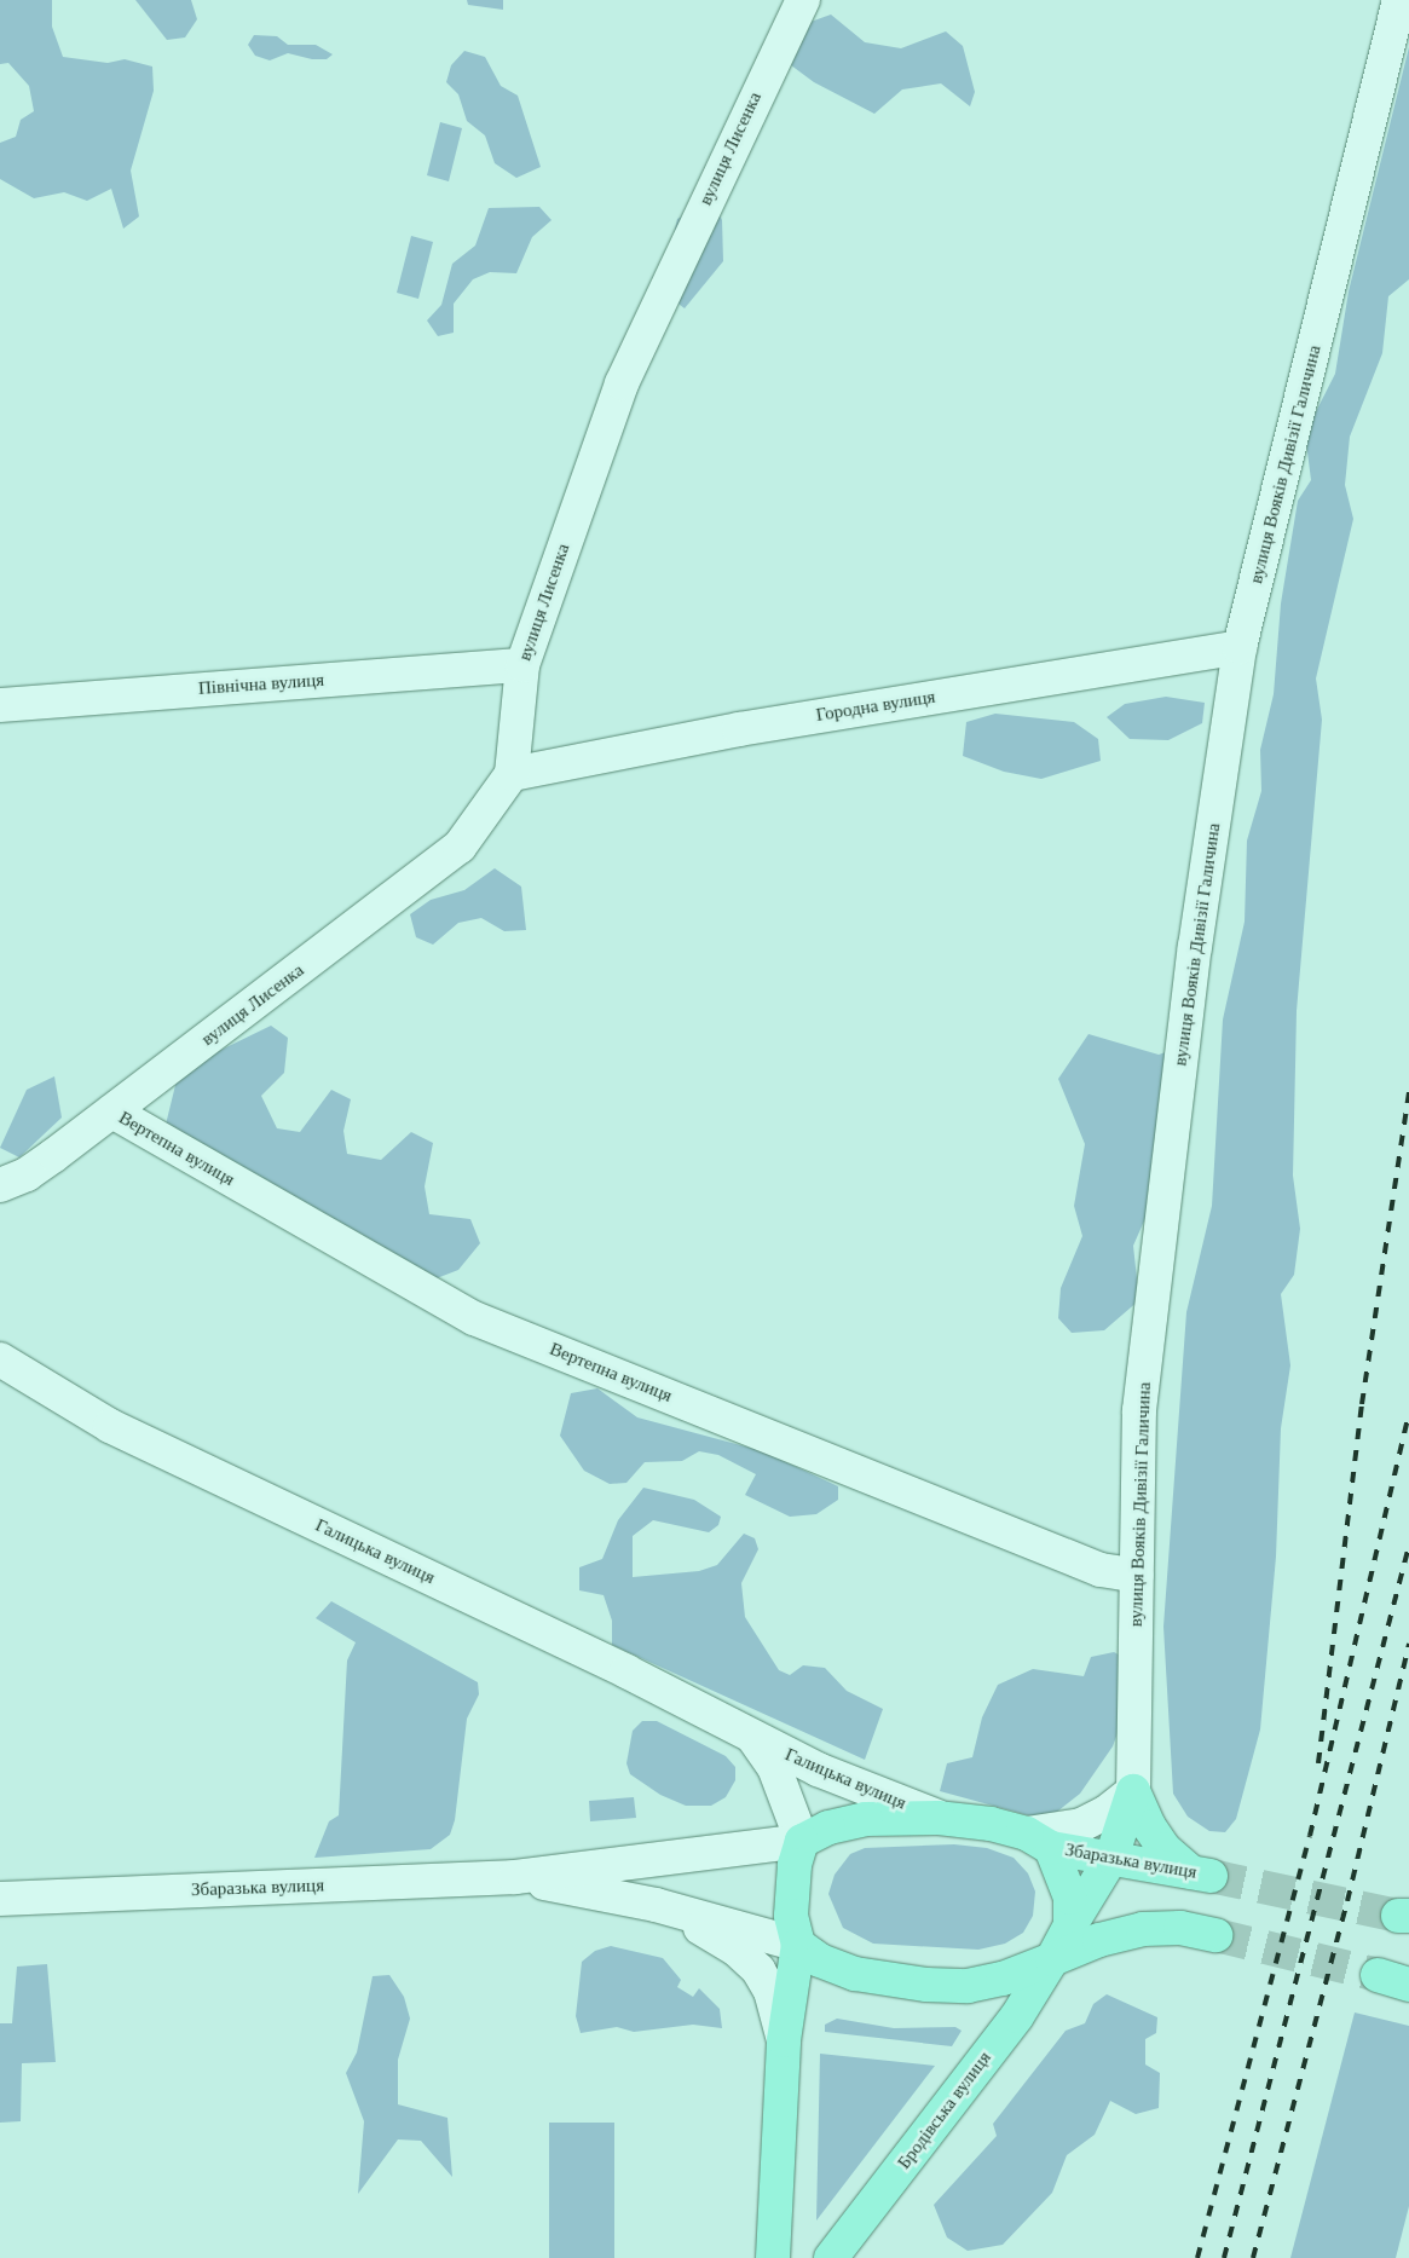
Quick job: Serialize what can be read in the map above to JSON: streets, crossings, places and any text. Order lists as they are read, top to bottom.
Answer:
{
  "streets": {
    "main road": ["Збаразька вулиця", "Бродівська вулиця"],
    "street": [
      "вулиця Лисенка",
      "вулиця Вояків Дивізії Галичина",
      "Північна вулиця",
      "Городна вулиця",
      "Вертепна вулиця",
      "Галицька вулиця"
    ]
  },
  "crossings": [
    ["вулиця Лисенка", "Північна вулиця"],
    ["вулиця Лисенка", "Городна вулиця"],
    ["вулиця Лисенка", "Вертепна вулиця"],
    ["вулиця Вояків Дивізії Галичина", "Городна вулиця"],
    ["вулиця Вояків Дивізії Галичина", "Вертепна вулиця"],
    ["вулиця Вояків Дивізії Галичина", "Збаразька вулиця"],
    ["вулиця Вояків Дивізії Галичина", "Бродівська вулиця"],
    ["Галицька вулиця", "Збаразька вулиця"],
    ["Збаразька вулиця", "Бродівська вулиця"]
  ]
}
